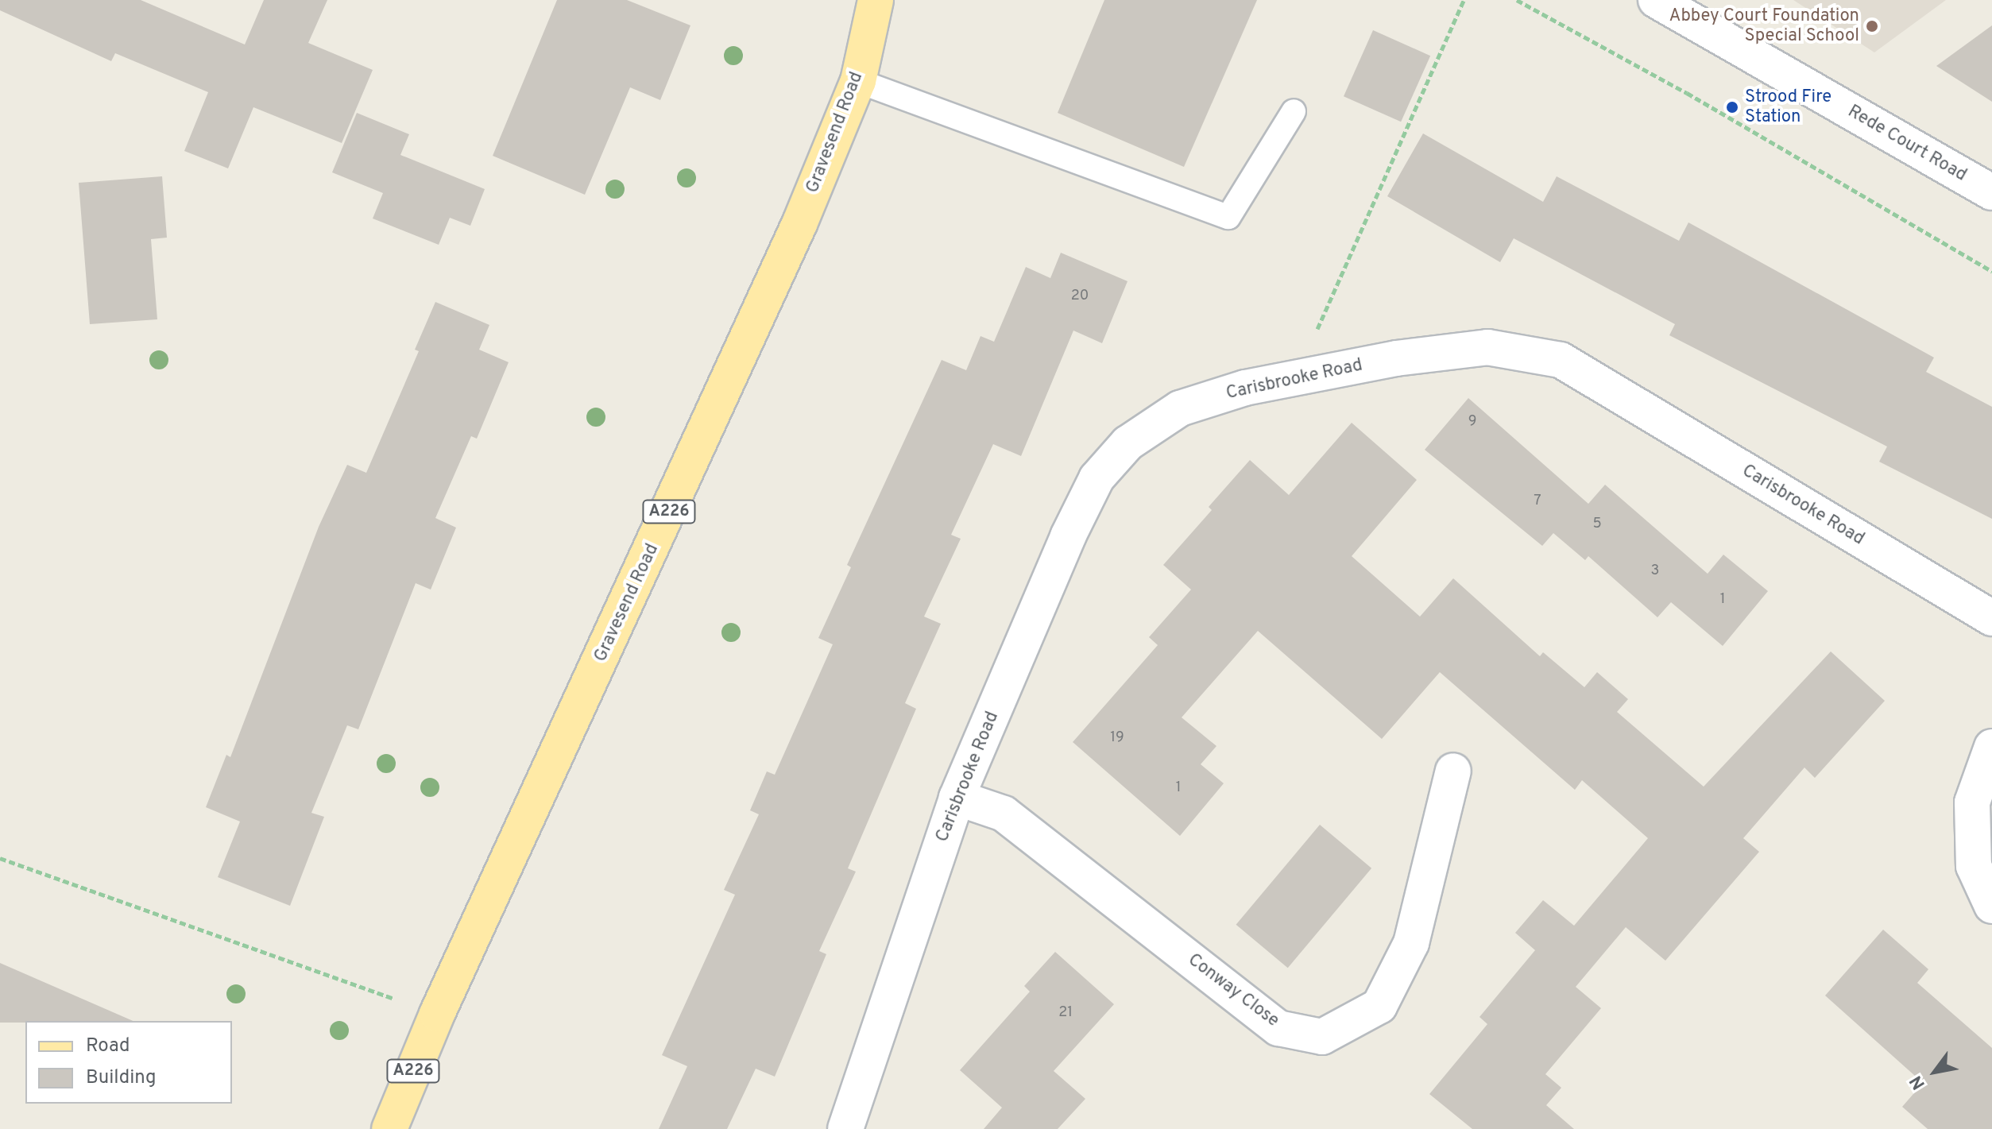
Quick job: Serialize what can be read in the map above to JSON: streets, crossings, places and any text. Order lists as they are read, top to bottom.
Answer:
{
  "streets": {
    "main road": ["Gravesend Road", "A226"],
    "street": ["Rede Court Road", "Carisbrooke Road", "Conway Close"]
  },
  "crossings": [
    ["Carisbrooke Road", "Conway Close"]
  ],
  "places": ["Abbey Court Foundation Special School", "Strood Fire Station"],
  "house_numbers": [
    "20",
    "9",
    "7",
    "5",
    "3",
    "1",
    "19",
    "1",
    "21"
  ],
  "legend": ["Road", "Building"],
  "north": "bottom left"
}
